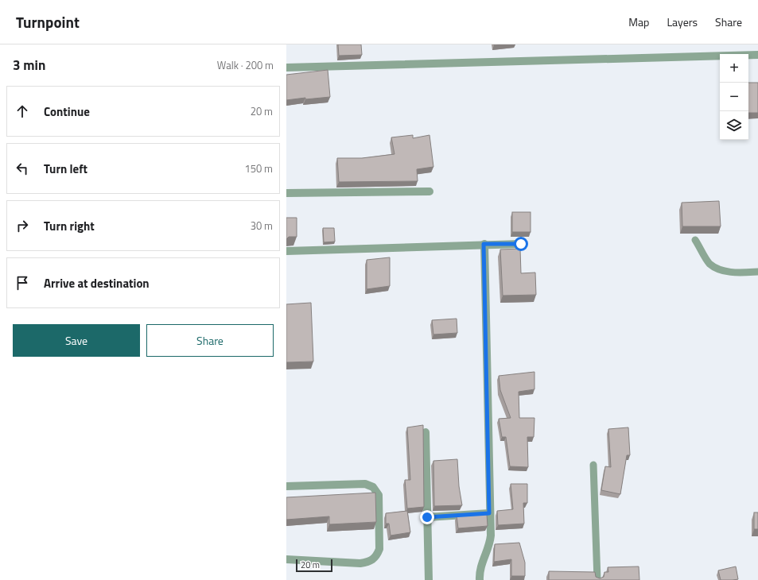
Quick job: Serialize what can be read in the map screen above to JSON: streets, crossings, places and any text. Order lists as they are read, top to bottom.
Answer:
{
  "scale_bar": "20 m",
  "page": {
    "header": "Turnpoint",
    "nav": ["Map", "Layers", "Share"],
    "heading": ["3 min", "Walk · 200 m"],
    "map_buttons": ["+", "−"],
    "list": [
      ["Continue", "20 m"],
      ["Turn left", "150 m"],
      ["Turn right", "30 m"],
      "Arrive at destination"
    ],
    "buttons": ["Save", "Share"],
    "scale": "20 m"
  }
}
